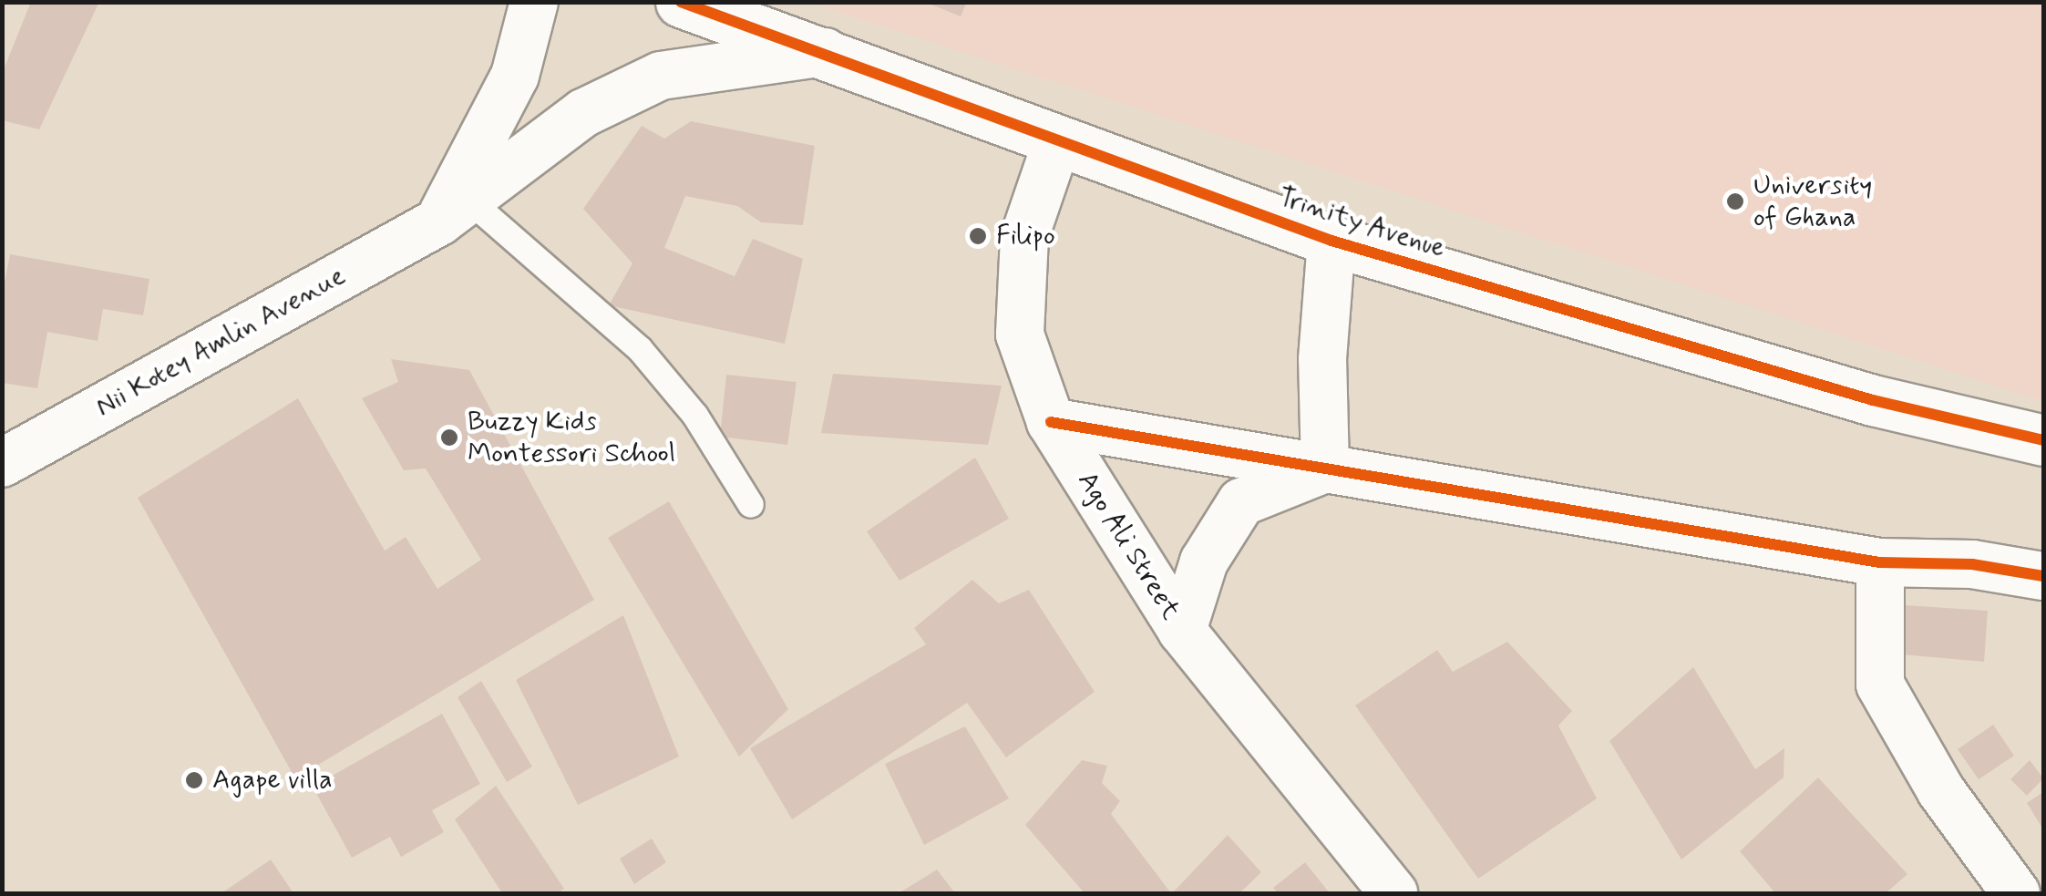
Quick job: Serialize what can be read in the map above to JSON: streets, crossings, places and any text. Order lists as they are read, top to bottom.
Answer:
{
  "streets": {
    "street": ["Trinity Avenue", "Nii Kotey Amlin Avenue", "Ago Ali Street"]
  },
  "crossings": [
    ["Trinity Avenue", "Nii Kotey Amlin Avenue"],
    ["Trinity Avenue", "Ago Ali Street"]
  ],
  "places": [
    "University of Ghana",
    "Filipo",
    "Buzzy Kids Montessori School",
    "Agape villa"
  ]
}
